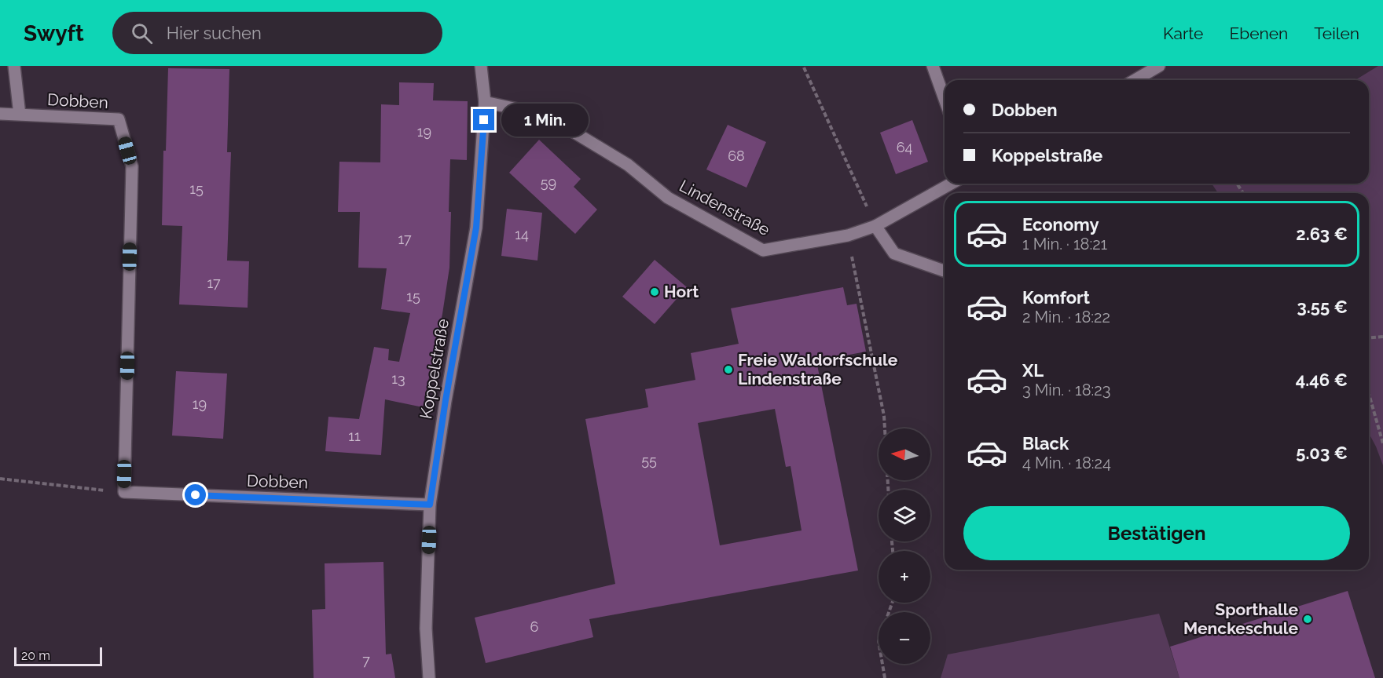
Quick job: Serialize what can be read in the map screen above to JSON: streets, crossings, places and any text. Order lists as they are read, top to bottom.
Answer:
{
  "streets": {
    "street": ["Dobben", "Lindenstraße", "Koppelstraße"]
  },
  "crossings": [
    ["Dobben", "Koppelstraße"],
    ["Lindenstraße", "Koppelstraße"]
  ],
  "places": ["Hort", "Freie Waldorfschule Lindenstraße", "Sporthalle Menckeschule"],
  "house_numbers": [
    "19",
    "64",
    "68",
    "59",
    "15",
    "14",
    "17",
    "17",
    "15",
    "13",
    "19",
    "11",
    "55",
    "6",
    "7"
  ],
  "scale_bar": "20 m",
  "north": "left",
  "page": {
    "header": "Swyft",
    "search": "Hier suchen",
    "nav": ["Karte", "Ebenen", "Teilen"],
    "banner": ["Dobben", "Koppelstraße"],
    "bubble": "1 Min.",
    "list": [
      {
        "name": "Economy",
        "note": "1 Min. · 18:21",
        "value": "2.63 €"
      },
      {
        "name": "Komfort",
        "note": "2 Min. · 18:22",
        "value": "3.55 €"
      },
      {
        "name": "XL",
        "note": "3 Min. · 18:23",
        "value": "4.46 €"
      },
      {
        "name": "Black",
        "note": "4 Min. · 18:24",
        "value": "5.03 €"
      }
    ],
    "map_buttons": ["+", "−"],
    "buttons": "Bestätigen",
    "scale": "20 m"
  }
}
